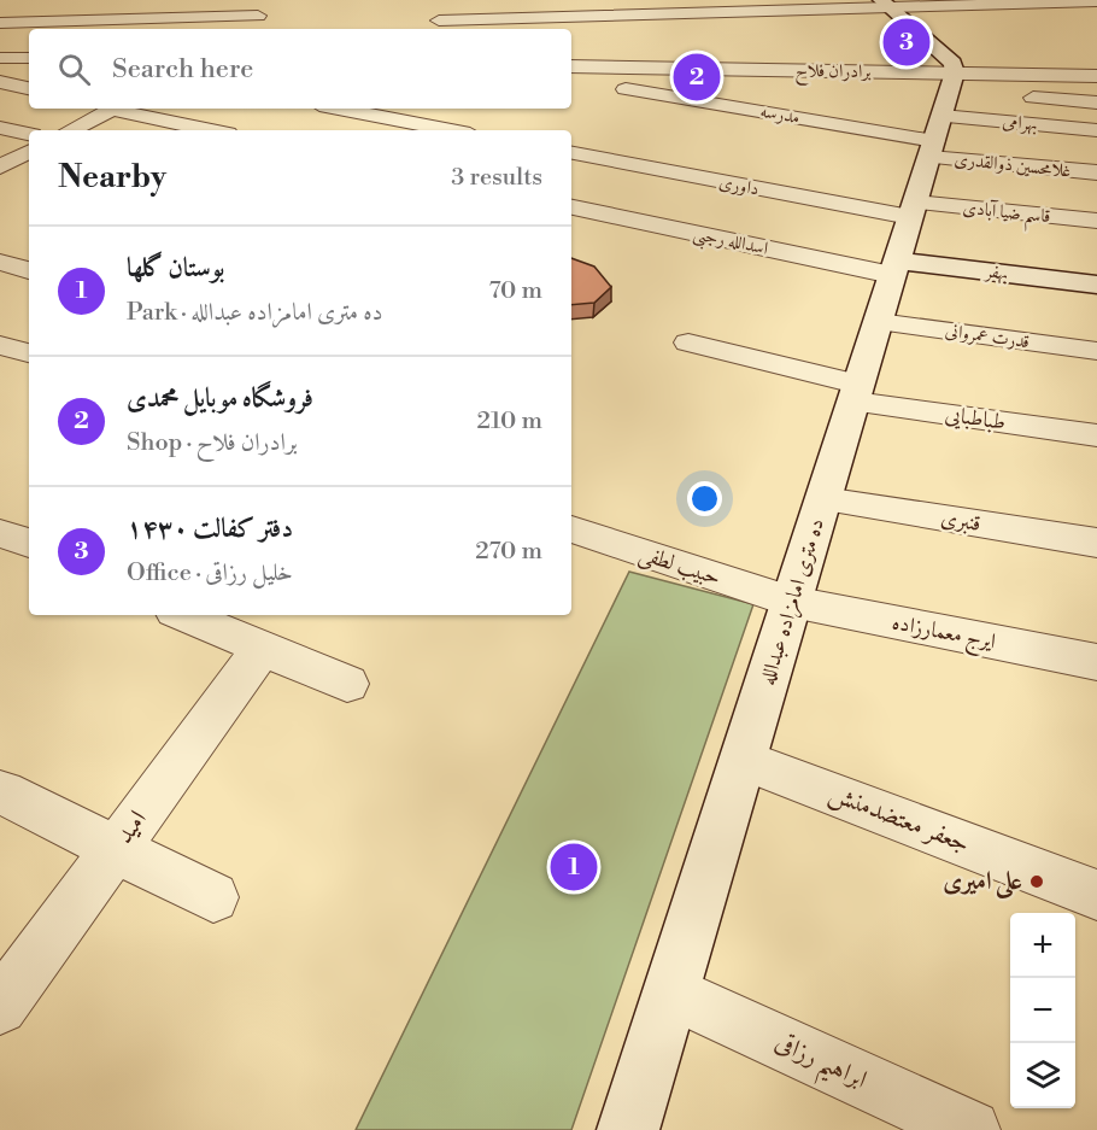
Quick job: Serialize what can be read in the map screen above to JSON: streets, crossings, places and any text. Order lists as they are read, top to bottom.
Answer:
{
  "streets": {
    "main road": ["بهفر", "ده متری امامزاده عبدالله"],
    "street": [
      "برادران فلاح",
      "مدرسه",
      "بهرامی",
      "غلامحسین ذوالقدری",
      "داوری",
      "قاسم ضیا آبادی",
      "اسدالله رجبی",
      "قدرت عمروانی",
      "طباطبایی",
      "قنبری",
      "حبیب لطفی",
      "ایرج معمارزاده",
      "جعفر معتضدمنش",
      "امید",
      "ابراهیم رزاقی"
    ]
  },
  "crossings": [
    ["برادران فلاح", "ده متری امامزاده عبدالله"],
    ["مدرسه", "بهرامی"],
    ["مدرسه", "غلامحسین ذوالقدری"],
    ["مدرسه", "ده متری امامزاده عبدالله"],
    ["بهرامی", "غلامحسین ذوالقدری"],
    ["بهرامی", "ده متری امامزاده عبدالله"],
    ["غلامحسین ذوالقدری", "ده متری امامزاده عبدالله"],
    ["داوری", "قاسم ضیا آبادی"],
    ["داوری", "ده متری امامزاده عبدالله"],
    ["قاسم ضیا آبادی", "ده متری امامزاده عبدالله"],
    ["اسدالله رجبی", "بهفر"],
    ["اسدالله رجبی", "ده متری امامزاده عبدالله"],
    ["بهفر", "ده متری امامزاده عبدالله"],
    ["قدرت عمروانی", "ده متری امامزاده عبدالله"],
    ["طباطبایی", "ده متری امامزاده عبدالله"],
    ["قنبری", "ده متری امامزاده عبدالله"],
    ["حبیب لطفی", "ده متری امامزاده عبدالله"],
    ["حبیب لطفی", "ایرج معمارزاده"],
    ["ده متری امامزاده عبدالله", "ایرج معمارزاده"],
    ["ده متری امامزاده عبدالله", "جعفر معتضدمنش"],
    ["ده متری امامزاده عبدالله", "ابراهیم رزاقی"]
  ],
  "places": ["علی امیری"],
  "page": {
    "pins": ["3", "2", "1"],
    "search": "Search here",
    "heading": ["Nearby", "3 results"],
    "list": [
      {
        "mark": "1",
        "name": "بوستان گلها",
        "note": "Park · ده متری امامزاده عبدالله",
        "value": "70 m"
      },
      {
        "mark": "2",
        "name": "فروشگاه موبایل محمدی",
        "note": "Shop · برادران فلاح",
        "value": "210 m"
      },
      {
        "mark": "3",
        "name": "دفتر کفالت ۱۴۳۰",
        "note": "Office · خلیل رزاقی",
        "value": "270 m"
      }
    ],
    "map_buttons": ["+", "−"]
  }
}
